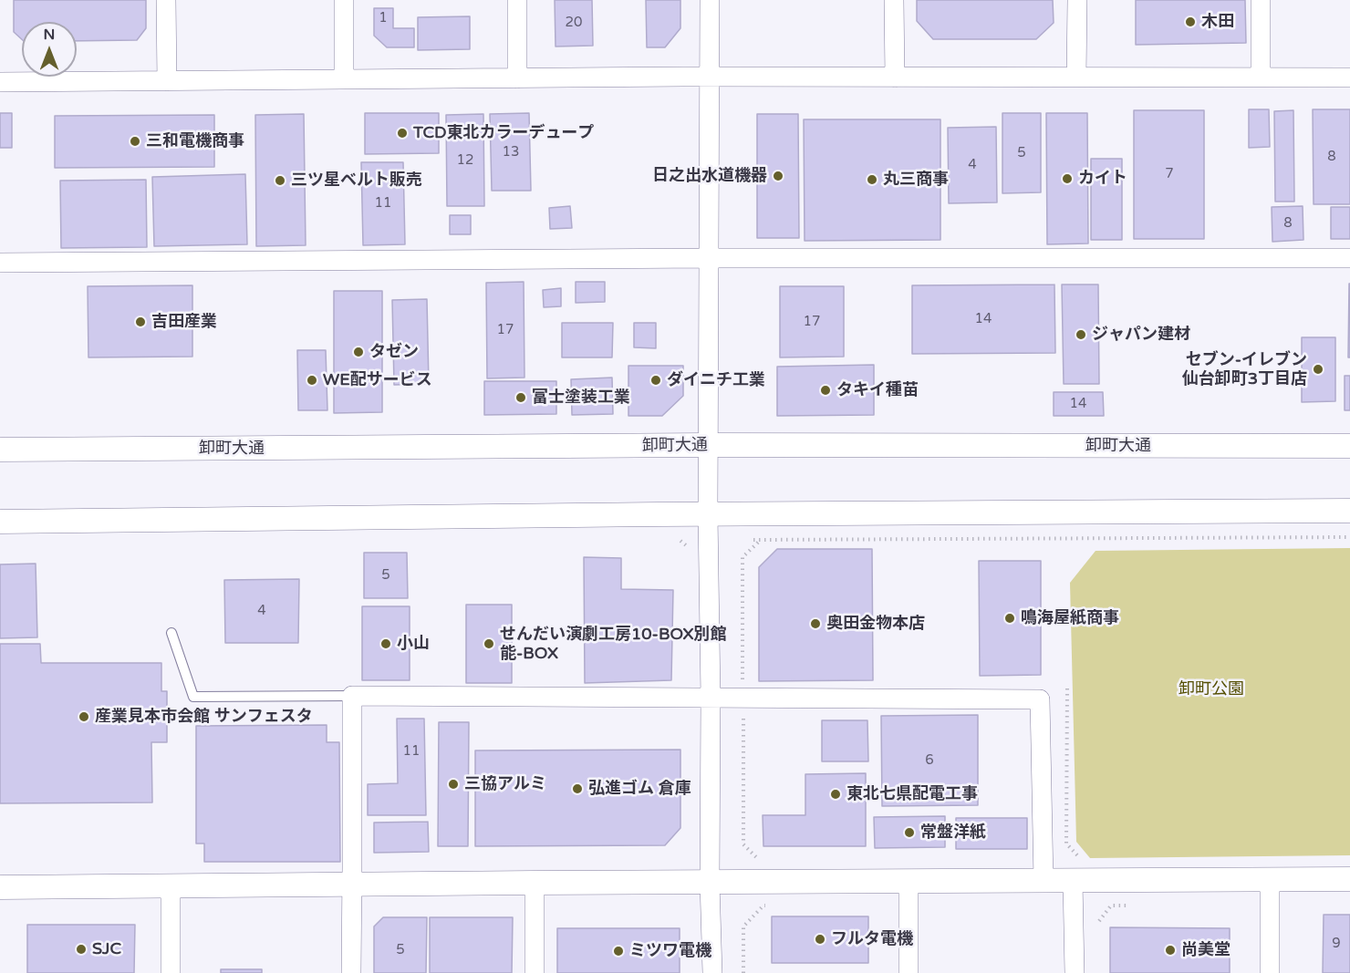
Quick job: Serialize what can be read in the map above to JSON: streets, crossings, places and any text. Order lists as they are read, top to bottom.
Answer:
{
  "streets": {
    "street": ["卸町大通"]
  },
  "parks": ["卸町公園"],
  "places": [
    "木田",
    "TCD東北カラーデュープ",
    "三和電機商事",
    "日之出水道機器",
    "カイト",
    "丸三商事",
    "三ツ星ベルト販売",
    "吉田産業",
    "ジャパン建材",
    "タゼン",
    "セブン-イレブン 仙台卸町3丁目店",
    "WE配サービス",
    "ダイニチ工業",
    "タキイ種苗",
    "富士塗装工業",
    "鳴海屋紙商事",
    "奥田金物本店",
    "小山",
    "せんだい演劇工房10-BOX別館 能-BOX",
    "産業見本市会館 サンフェスタ",
    "三協アルミ",
    "弘進ゴム 倉庫",
    "東北七県配電工事",
    "常盤洋紙",
    "フルタ電機",
    "SJC",
    "尚美堂",
    "ミツワ電機"
  ],
  "house_numbers": [
    "1",
    "20",
    "13",
    "5",
    "8",
    "12",
    "4",
    "7",
    "11",
    "8",
    "14",
    "17",
    "17",
    "14",
    "5",
    "4",
    "11",
    "6",
    "9",
    "5"
  ],
  "north": "top"
}
